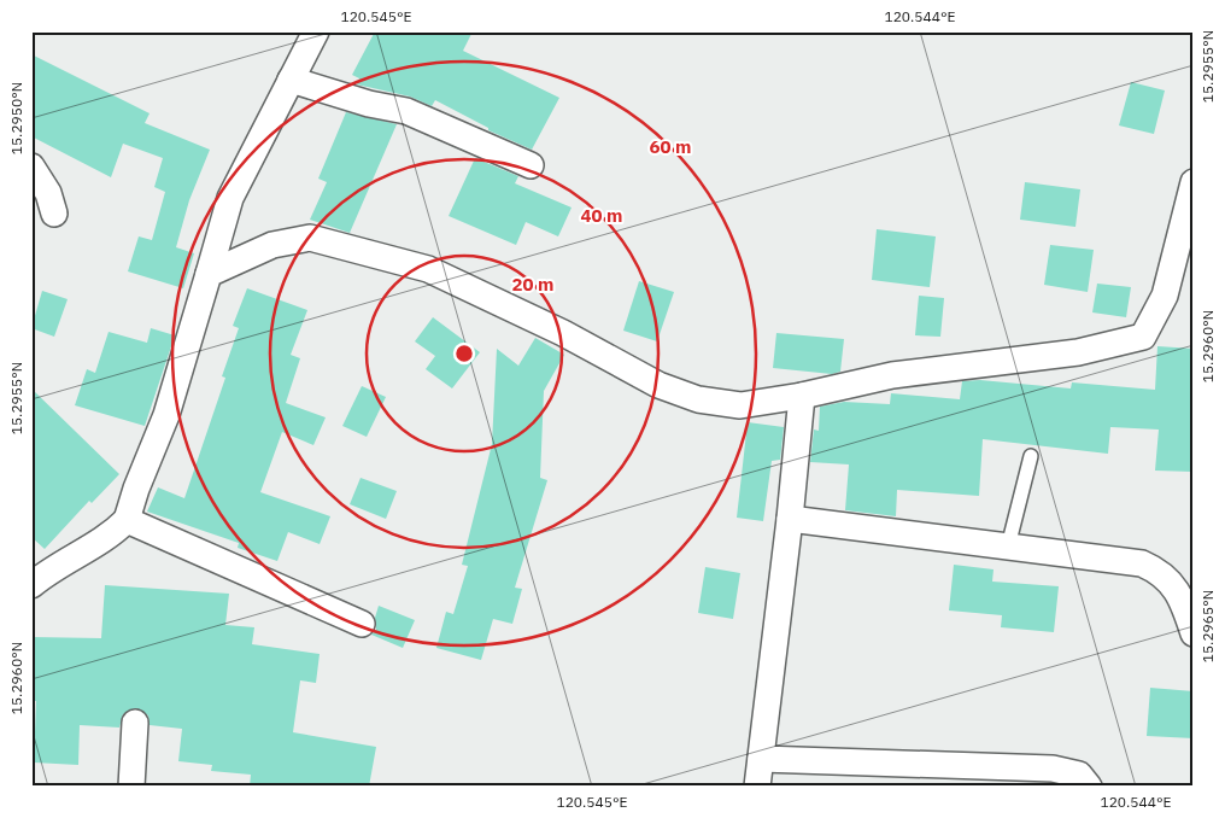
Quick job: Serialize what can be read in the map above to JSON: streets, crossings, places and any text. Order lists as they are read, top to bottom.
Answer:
{
  "coordinates": [
    "120.545°E",
    "120.544°E",
    "15.2955°N",
    "15.2950°N",
    "15.2960°N",
    "15.2965°N"
  ],
  "rings": ["60 m", "40 m", "20 m"]
}
